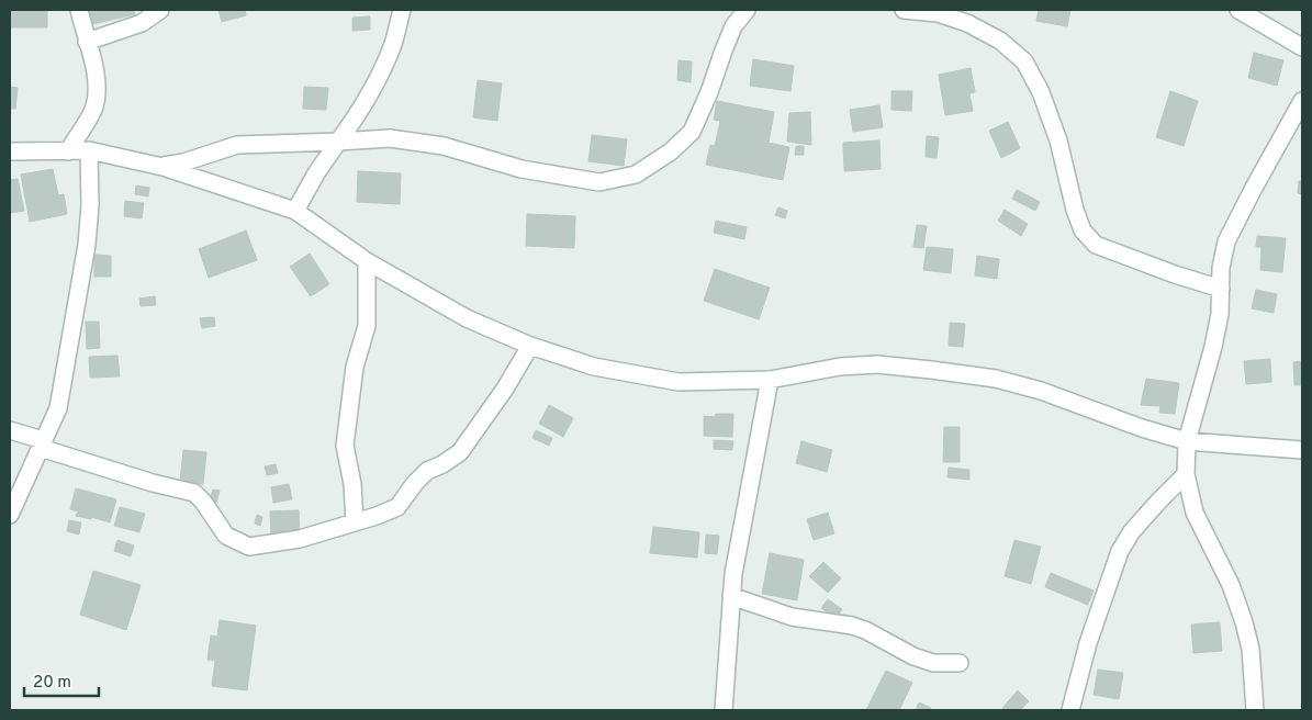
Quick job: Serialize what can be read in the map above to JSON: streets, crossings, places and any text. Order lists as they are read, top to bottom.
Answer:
{
  "scale_bar": "20 m"
}
